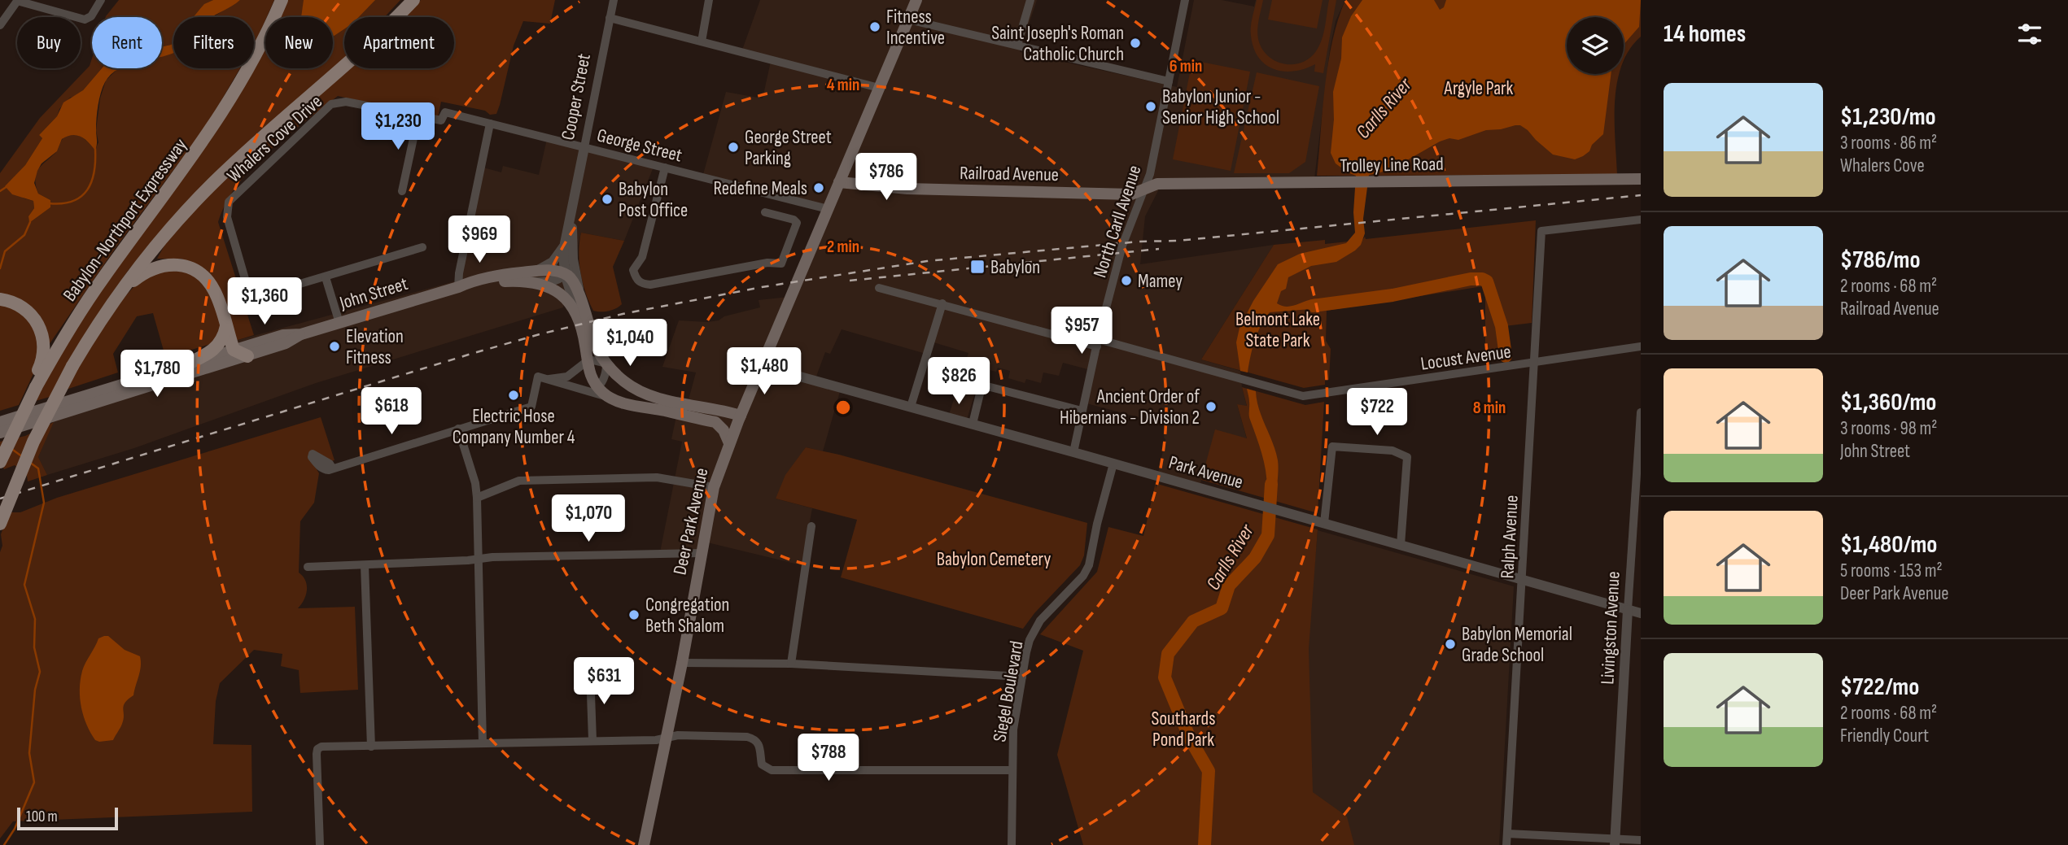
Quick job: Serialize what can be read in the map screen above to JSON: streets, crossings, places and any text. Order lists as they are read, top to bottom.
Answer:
{
  "streets": {
    "main road": [
      "Cooper Street",
      "Trolley Line Road",
      "Railroad Avenue",
      "Babylon-Northport Expressway",
      "John Street",
      "Deer Park Avenue"
    ],
    "street": [
      "Whalers Cove Drive",
      "George Street",
      "North Carll Avenue",
      "Locust Avenue",
      "Park Avenue",
      "Ralph Avenue",
      "Livingston Avenue",
      "Siegel Boulevard"
    ]
  },
  "crossings": [
    ["Cooper Street", "George Street"],
    ["Cooper Street", "John Street"],
    ["Whalers Cove Drive", "George Street"],
    ["George Street", "Deer Park Avenue"],
    ["Trolley Line Road", "Railroad Avenue"],
    ["Trolley Line Road", "North Carll Avenue"],
    ["Railroad Avenue", "North Carll Avenue"],
    ["Railroad Avenue", "Deer Park Avenue"],
    ["North Carll Avenue", "Locust Avenue"],
    ["North Carll Avenue", "Park Avenue"],
    ["Locust Avenue", "Ralph Avenue"],
    ["Park Avenue", "Deer Park Avenue"],
    ["Park Avenue", "Ralph Avenue"],
    ["Park Avenue", "Livingston Avenue"],
    ["Park Avenue", "Siegel Boulevard"]
  ],
  "water": ["Carlls River"],
  "parks": [
    "Argyle Park",
    "Belmont Lake State Park",
    "Babylon Cemetery",
    "Southards Pond Park"
  ],
  "places": {
    "other": [
      "Fitness Incentive",
      "Saint Joseph's Roman Catholic Church",
      "Babylon Junior - Senior High School",
      "George Street Parking",
      "Redefine Meals",
      "Babylon Post Office",
      "Mamey",
      "Elevation Fitness",
      "Electric Hose Company Number 4",
      "Ancient Order of Hibernians - Division 2",
      "Congregation Beth Shalom",
      "Babylon Memorial Grade School"
    ],
    "transit": ["Babylon"]
  },
  "scale_bar": "100 m",
  "page": {
    "heading": "14 homes",
    "chip": [
      "Buy",
      "Rent",
      "Filters",
      "New",
      "Apartment"
    ],
    "list": [
      {
        "name": "$1,230/mo",
        "note": "3 rooms · 86 m² · Whalers Cove"
      },
      {
        "name": "$786/mo",
        "note": "2 rooms · 68 m² · Railroad Avenue"
      },
      {
        "name": "$1,360/mo",
        "note": "3 rooms · 98 m² · John Street"
      },
      {
        "name": "$1,480/mo",
        "note": "5 rooms · 153 m² · Deer Park Avenue"
      },
      {
        "name": "$722/mo",
        "note": "2 rooms · 68 m² · Friendly Court"
      }
    ],
    "price": [
      "$1,230",
      "$786",
      "$969",
      "$1,360",
      "$957",
      "$1,040",
      "$1,480",
      "$1,780",
      "$826",
      "$618",
      "$722",
      "$1,070",
      "$631",
      "$788"
    ],
    "scale": "100 m"
  },
  "rings": [
    "6 min",
    "4 min",
    "2 min",
    "8 min"
  ]
}
